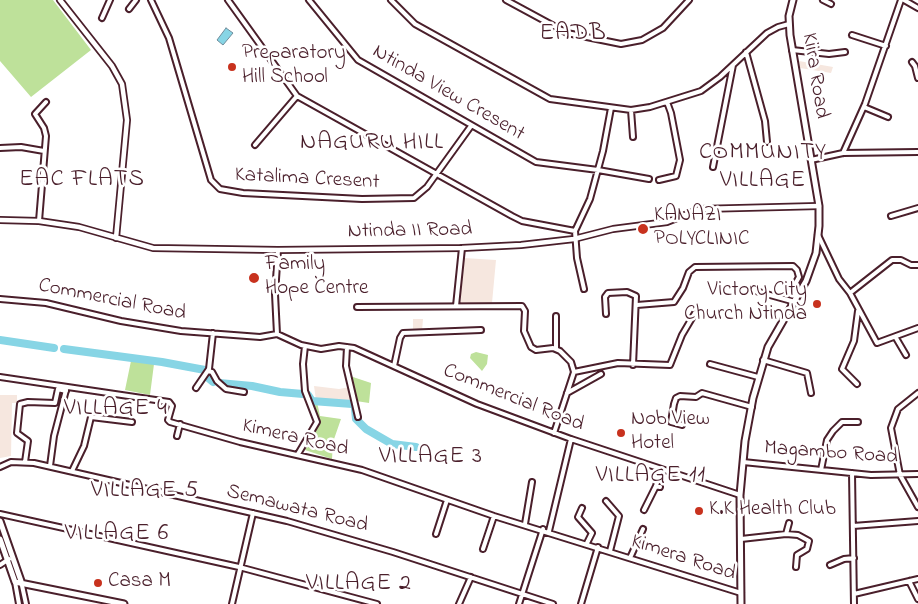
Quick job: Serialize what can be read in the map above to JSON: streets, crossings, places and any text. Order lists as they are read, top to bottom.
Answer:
{
  "streets": {
    "main road": ["Kiira Road"],
    "street": [
      "Ntinda View Cresent",
      "Katalima Cresent",
      "Ntinda II Road",
      "Commercial Road",
      "Kimera Road",
      "Magambo Road",
      "Semawata Road"
    ]
  },
  "crossings": [
    ["Kiira Road", "Ntinda II Road"],
    ["Kiira Road", "Commercial Road"],
    ["Kiira Road", "Kimera Road"],
    ["Kiira Road", "Magambo Road"],
    ["Ntinda View Cresent", "Katalima Cresent"]
  ],
  "districts": [
    "EADB",
    "NAGURU HILL",
    "COMMUNITY VILLAGE",
    "EAC FLATS",
    "VILLAGE 4",
    "VILLAGE 3",
    "VILLAGE 11",
    "VILLAGE 5",
    "VILLAGE 6",
    "VILLAGE 2"
  ],
  "places": [
    "Preparatory Hill School",
    "KANAZI POLYCLINIC",
    "Family Hope Centre",
    "Victory City Church Ntinda",
    "Nob View Hotel",
    "K.K Health Club",
    "Casa M"
  ]
}
